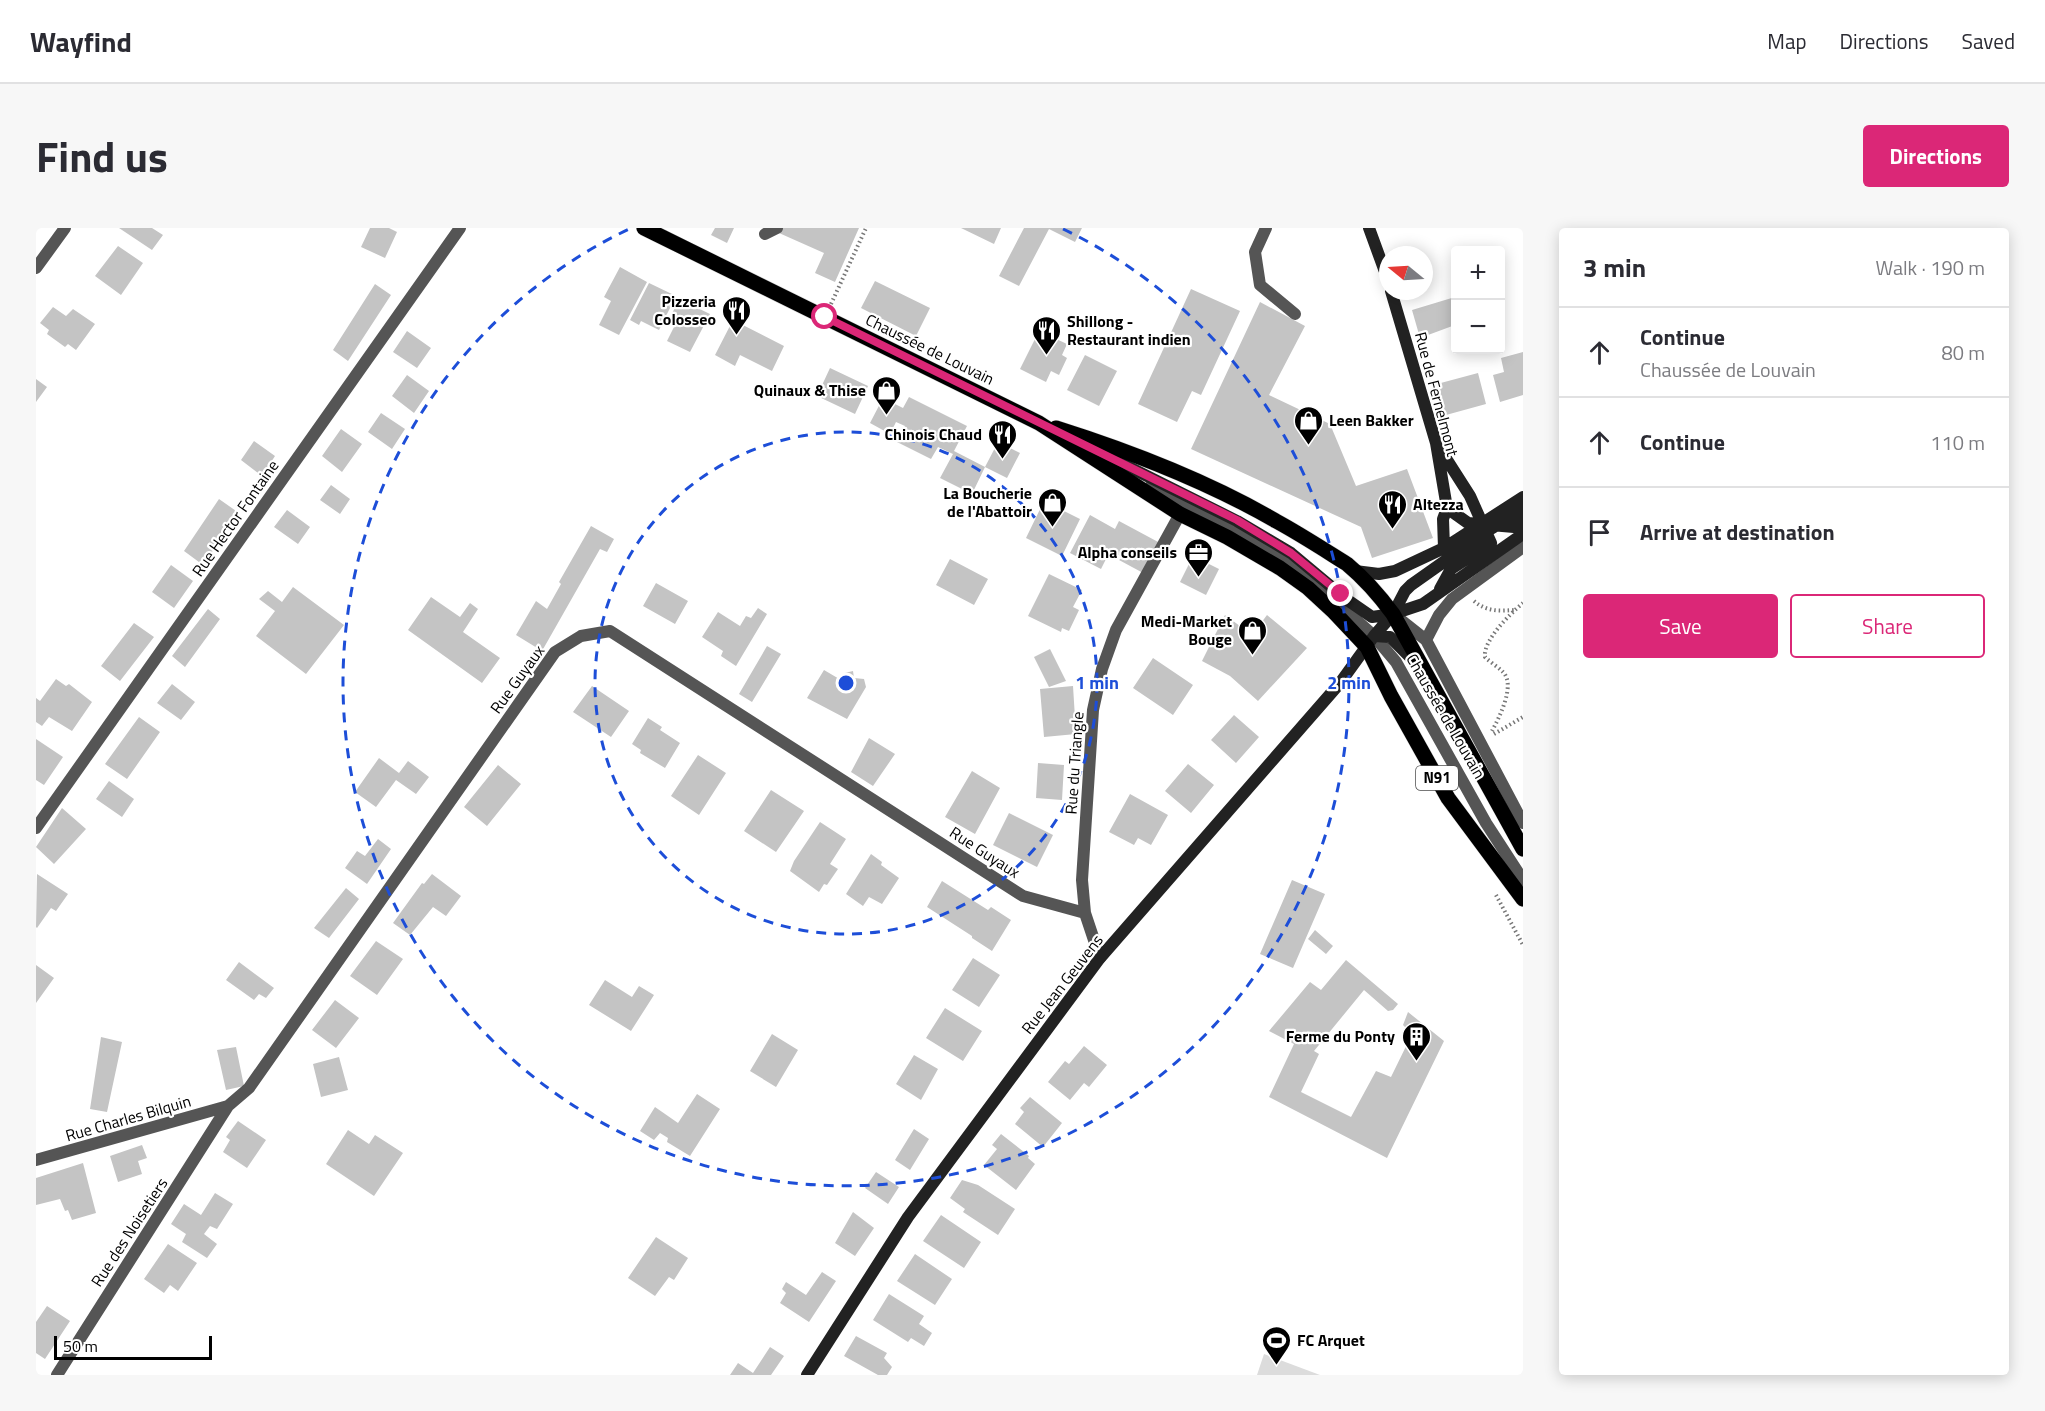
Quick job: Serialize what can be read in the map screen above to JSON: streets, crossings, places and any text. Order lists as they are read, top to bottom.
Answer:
{
  "streets": {
    "main road": ["Chaussée de Louvain", "N91"],
    "street": [
      "Rue de Fernelmont",
      "Rue Hector Fontaine",
      "Rue Guyaux",
      "Rue du Triangle",
      "Rue Jean Geuvens",
      "Rue Charles Bilquin",
      "Rue des Noisetiers"
    ]
  },
  "crossings": [
    ["Chaussée de Louvain", "Rue du Triangle"],
    ["Chaussée de Louvain", "Rue Jean Geuvens"],
    ["Rue Guyaux", "Rue du Triangle"],
    ["Rue Guyaux", "Rue Charles Bilquin"],
    ["Rue Guyaux", "Rue des Noisetiers"],
    ["Rue du Triangle", "Rue Jean Geuvens"],
    ["Rue Charles Bilquin", "Rue des Noisetiers"]
  ],
  "places": {
    "restaurant": [
      "Pizzeria Colosseo",
      "Shillong - Restaurant indien",
      "Chinois Chaud",
      "Altezza"
    ],
    "shop": [
      "Quinaux & Thise",
      "Leen Bakker",
      "La Boucherie de l'Abattoir",
      "Medi-Market Bouge"
    ],
    "office": ["Alpha conseils"],
    "building": ["Ferme du Ponty"],
    "sports": ["FC Arquet"]
  },
  "scale_bar": "50 m",
  "north": "left",
  "page": {
    "header": "Wayfind",
    "nav": ["Map", "Directions", "Saved"],
    "title": "Find us",
    "buttons": [
      "Directions",
      ["Save", "Share"]
    ],
    "heading": ["3 min", "Walk · 190 m"],
    "map_buttons": ["+", "−"],
    "list": [
      ["Continue", "Chaussée de Louvain", "80 m"],
      ["Continue", "110 m"],
      "Arrive at destination"
    ],
    "scale": "50 m"
  },
  "rings": ["1 min", "2 min"]
}
